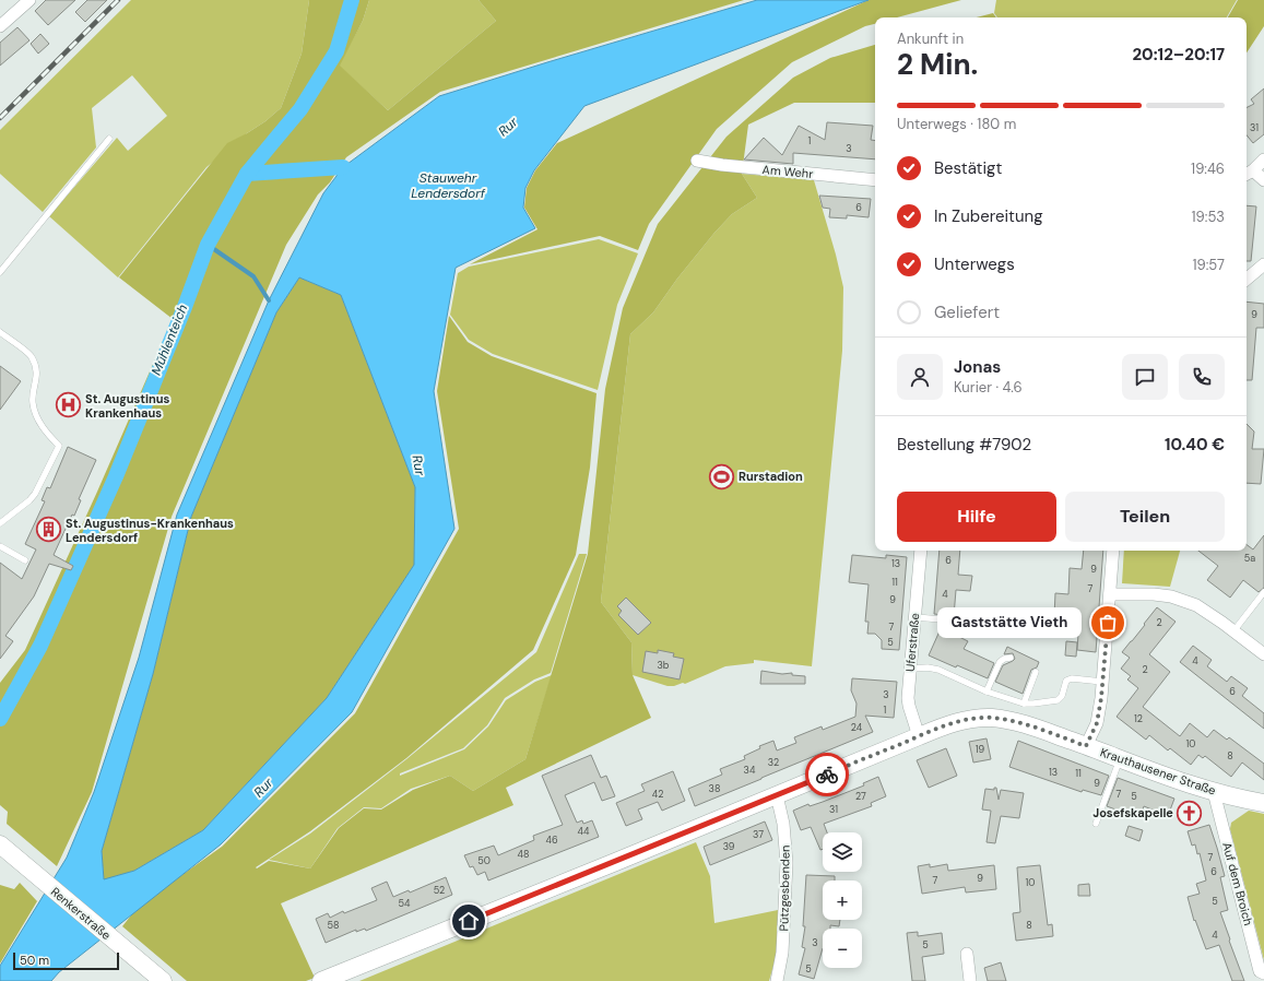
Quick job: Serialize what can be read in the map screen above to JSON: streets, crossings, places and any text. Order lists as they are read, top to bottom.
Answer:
{
  "streets": {
    "street": [
      "Am Wehr",
      "Uferstraße",
      "Krauthausener Straße",
      "Auf dem Broich",
      "Pützgesbenden",
      "Renkerstraße"
    ]
  },
  "crossings": [
    ["Uferstraße", "Krauthausener Straße"],
    ["Krauthausener Straße", "Auf dem Broich"],
    ["Krauthausener Straße", "Pützgesbenden"]
  ],
  "water": ["Rur", "Stauwehr Lendersdorf", "Mühlenteich"],
  "places": {
    "hospital": ["St. Augustinus Krankenhaus"],
    "sports": ["Rurstadion"],
    "building": ["St. Augustinus-Krankenhaus Lendersdorf"],
    "other": ["Gaststätte Vieth"],
    "church": ["Josefskapelle"]
  },
  "house_numbers": [
    "31",
    "1",
    "3",
    "6",
    "9",
    "5a",
    "6",
    "13",
    "9",
    "11",
    "7",
    "4",
    "9",
    "2",
    "7",
    "5",
    "4",
    "3b",
    "2",
    "6",
    "3",
    "1",
    "12",
    "24",
    "10",
    "19",
    "8",
    "32",
    "34",
    "13",
    "11",
    "9",
    "38",
    "42",
    "7",
    "27",
    "5",
    "31",
    "44",
    "37",
    "46",
    "39",
    "48",
    "7",
    "50",
    "6",
    "9",
    "7",
    "10",
    "52",
    "5",
    "54",
    "58",
    "8",
    "4",
    "3",
    "5",
    "5"
  ],
  "scale_bar": "50 m",
  "page": {
    "heading": ["2 Min.", "Ankunft in", "20:12–20:17"],
    "panel": [
      "Jonas",
      "Kurier · 4.6",
      "Bestellung #7902",
      "10.40 €"
    ],
    "bar": "Unterwegs · 180 m",
    "list": [
      ["Bestätigt", "19:46"],
      ["In Zubereitung", "19:53"],
      ["Unterwegs", "19:57"],
      "Geliefert"
    ],
    "buttons": ["Hilfe", "Teilen"],
    "bubble": "Gaststätte Vieth",
    "map_buttons": ["+", "−"],
    "scale": "50 m"
  }
}
